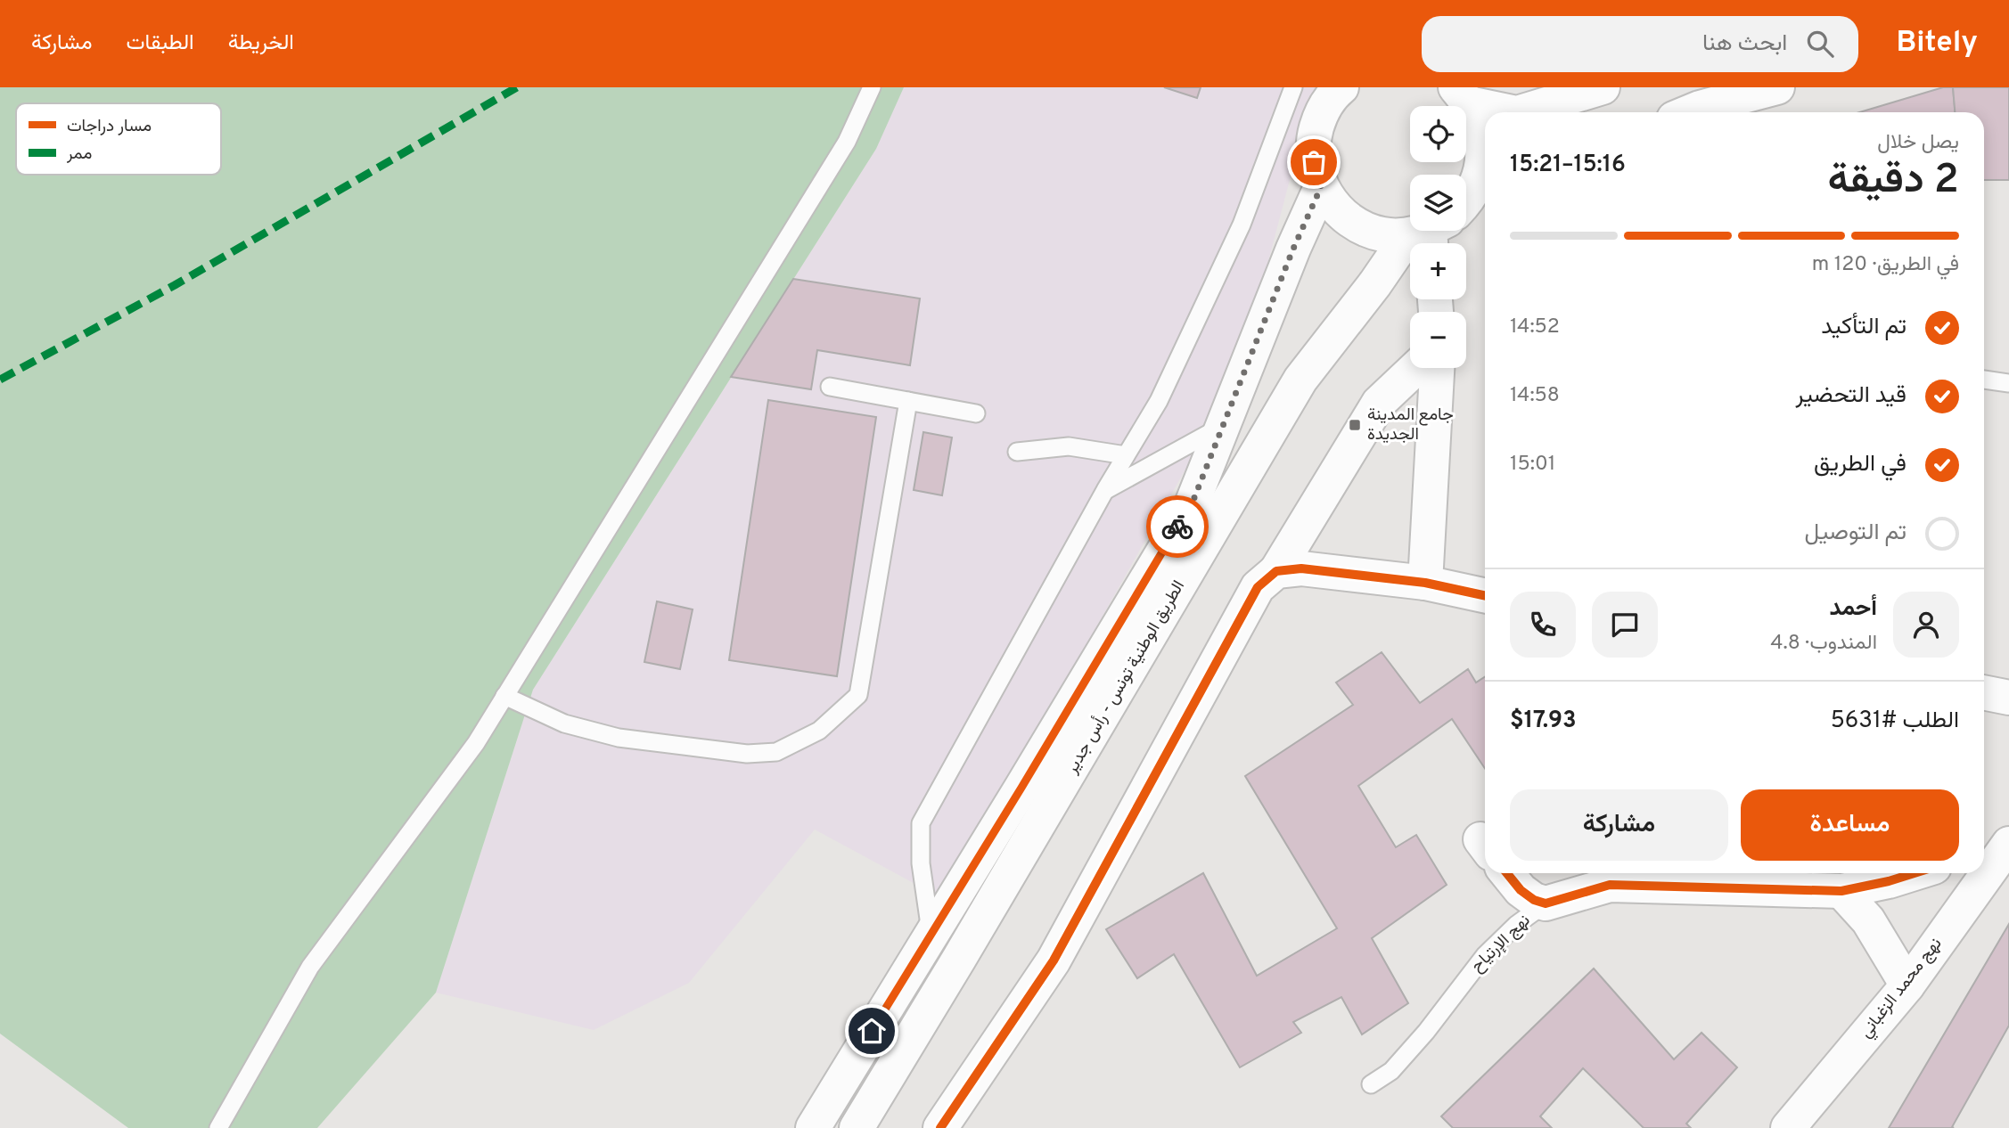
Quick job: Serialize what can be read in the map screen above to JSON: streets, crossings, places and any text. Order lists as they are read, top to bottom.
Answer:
{
  "streets": {
    "main road": ["الطريق الوطنية تونس - رأس جدير", "نهج الإرتياح", "نهج محمد الزغباني"]
  },
  "places": {
    "transit": ["جامع المدينة الجديدة"]
  },
  "legend": ["مسار دراجات", "ممر"],
  "page": {
    "header": "Bitely",
    "search": "ابحث هنا",
    "nav": ["الخريطة", "الطبقات", "مشاركة"],
    "map_buttons": ["+", "−"],
    "heading": ["2 دقيقة", "يصل خلال", "15:16–15:21"],
    "panel": [
      "أحمد",
      "المندوب · 4.8",
      "الطلب #5631",
      "$17.93"
    ],
    "bar": "في الطريق · 120 m",
    "list": [
      ["تم التأكيد", "14:52"],
      ["قيد التحضير", "14:58"],
      ["في الطريق", "15:01"],
      "تم التوصيل"
    ],
    "buttons": ["مساعدة", "مشاركة"]
  }
}
